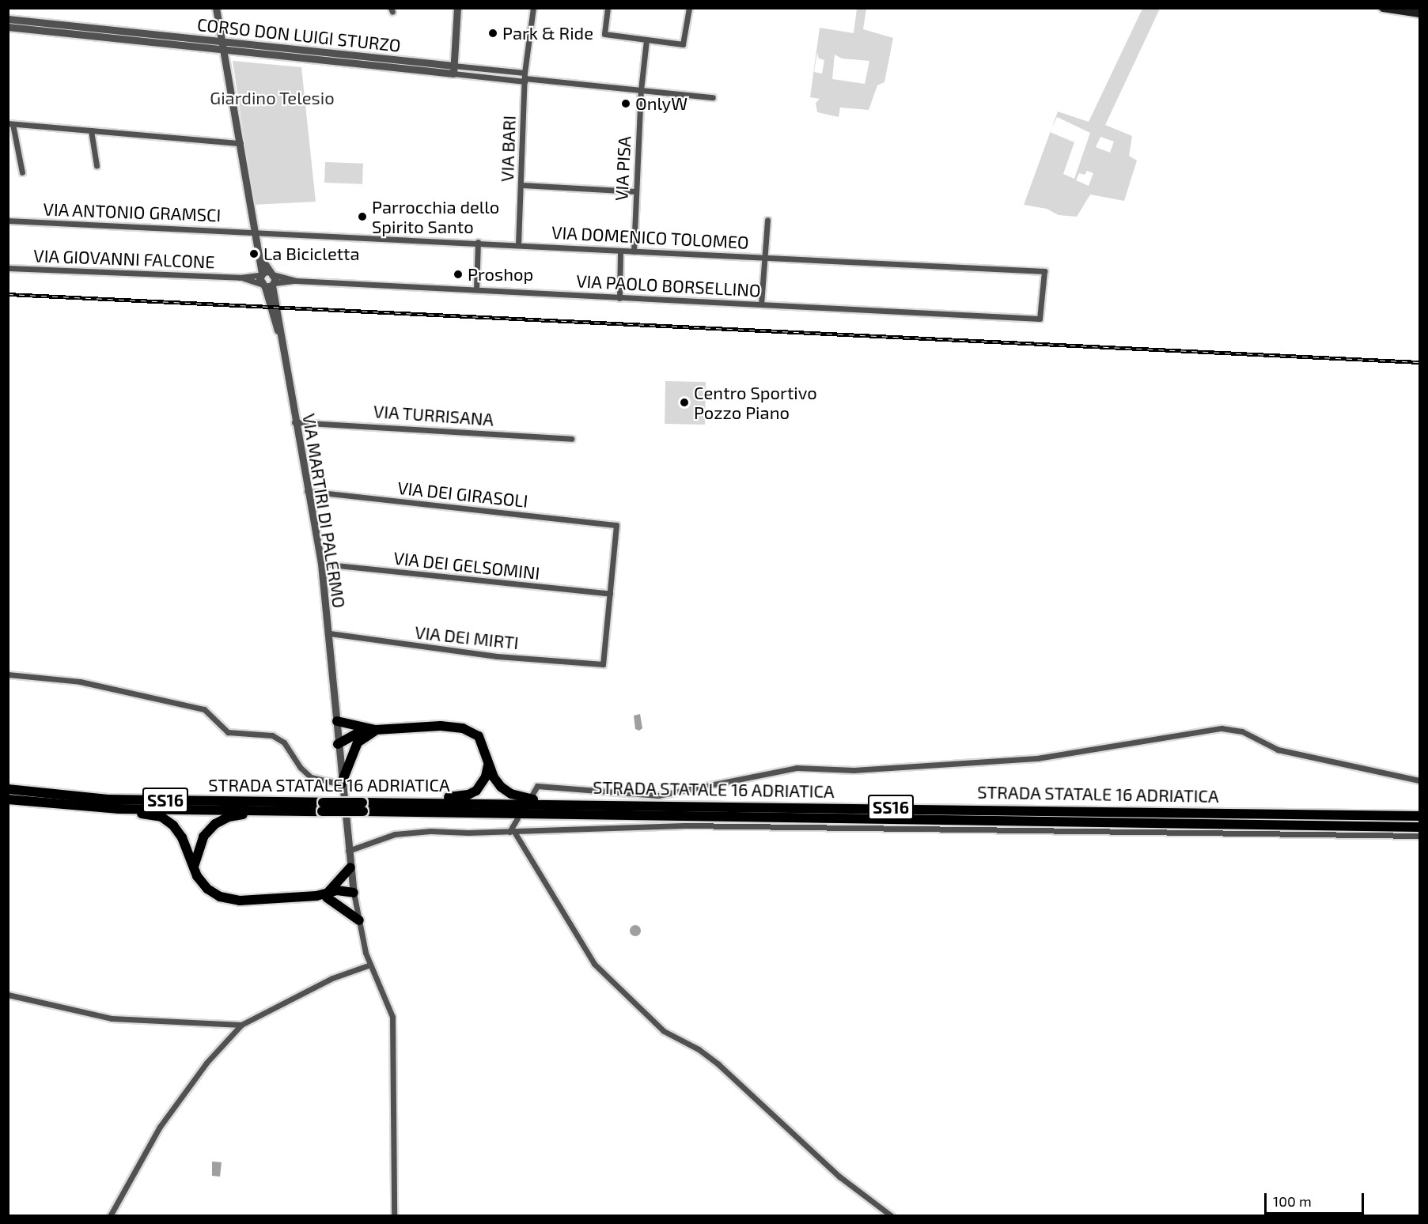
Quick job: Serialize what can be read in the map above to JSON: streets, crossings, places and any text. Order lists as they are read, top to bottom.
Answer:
{
  "streets": {
    "highway": ["STRADA STATALE 16 ADRIATICA", "SS16"],
    "street": [
      "CORSO DON LUIGI STURZO",
      "VIA BARI",
      "VIA PISA",
      "VIA ANTONIO GRAMSCI",
      "VIA DOMENICO TOLOMEO",
      "VIA GIOVANNI FALCONE",
      "VIA PAOLO BORSELLINO",
      "VIA TURRISANA",
      "VIA DEI GIRASOLI",
      "VIA MARTIRI DI PALERMO",
      "VIA DEI GELSOMINI",
      "VIA DEI MIRTI"
    ]
  },
  "crossings": [
    ["CORSO DON LUIGI STURZO", "VIA BARI"],
    ["CORSO DON LUIGI STURZO", "VIA PISA"],
    ["VIA BARI", "VIA DOMENICO TOLOMEO"],
    ["VIA PISA", "VIA DOMENICO TOLOMEO"],
    ["VIA ANTONIO GRAMSCI", "VIA DOMENICO TOLOMEO"],
    ["VIA DOMENICO TOLOMEO", "VIA PAOLO BORSELLINO"],
    ["VIA GIOVANNI FALCONE", "VIA PAOLO BORSELLINO"],
    ["VIA GIOVANNI FALCONE", "VIA MARTIRI DI PALERMO"],
    ["VIA PAOLO BORSELLINO", "VIA MARTIRI DI PALERMO"],
    ["VIA TURRISANA", "VIA MARTIRI DI PALERMO"],
    ["VIA DEI GIRASOLI", "VIA MARTIRI DI PALERMO"],
    ["VIA DEI GIRASOLI", "VIA DEI GELSOMINI"],
    ["VIA DEI GIRASOLI", "VIA DEI MIRTI"],
    ["VIA MARTIRI DI PALERMO", "VIA DEI GELSOMINI"],
    ["VIA MARTIRI DI PALERMO", "VIA DEI MIRTI"],
    ["VIA MARTIRI DI PALERMO", "SS16"],
    ["VIA DEI GELSOMINI", "VIA DEI MIRTI"],
    ["STRADA STATALE 16 ADRIATICA", "SS16"]
  ],
  "parks": ["Giardino Telesio"],
  "places": [
    "Park & Ride",
    "OnlyW",
    "Parrocchia dello Spirito Santo",
    "La Bicicletta",
    "Proshop",
    "Centro Sportivo Pozzo Piano"
  ],
  "scale_bar": "100 m"
}
